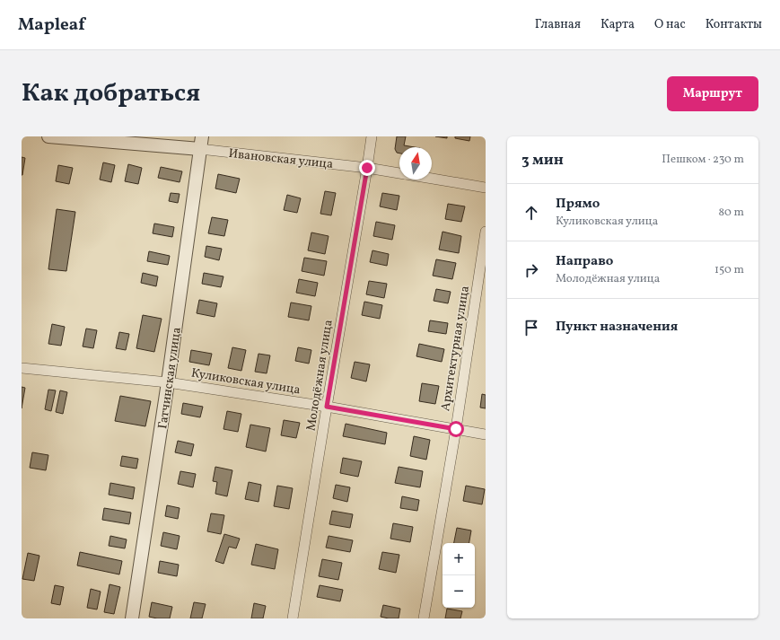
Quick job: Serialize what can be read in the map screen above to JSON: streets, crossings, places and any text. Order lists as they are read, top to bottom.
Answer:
{
  "streets": {
    "street": [
      "Ивановская улица",
      "Архитектурная улица",
      "Молодёжная улица",
      "Гатчинская улица",
      "Куликовская улица"
    ]
  },
  "crossings": [
    ["Ивановская улица", "Молодёжная улица"],
    ["Ивановская улица", "Гатчинская улица"],
    ["Архитектурная улица", "Куликовская улица"],
    ["Молодёжная улица", "Куликовская улица"],
    ["Гатчинская улица", "Куликовская улица"]
  ],
  "north": "top",
  "page": {
    "header": "Mapleaf",
    "nav": [
      "Главная",
      "Карта",
      "О нас",
      "Контакты"
    ],
    "title": "Как добраться",
    "buttons": "Маршрут",
    "heading": ["3 мин", "Пешком · 230 m"],
    "list": [
      ["Прямо", "Куликовская улица", "80 m"],
      ["Направо", "Молодёжная улица", "150 m"],
      "Пункт назначения"
    ],
    "map_buttons": ["+", "−"]
  }
}
